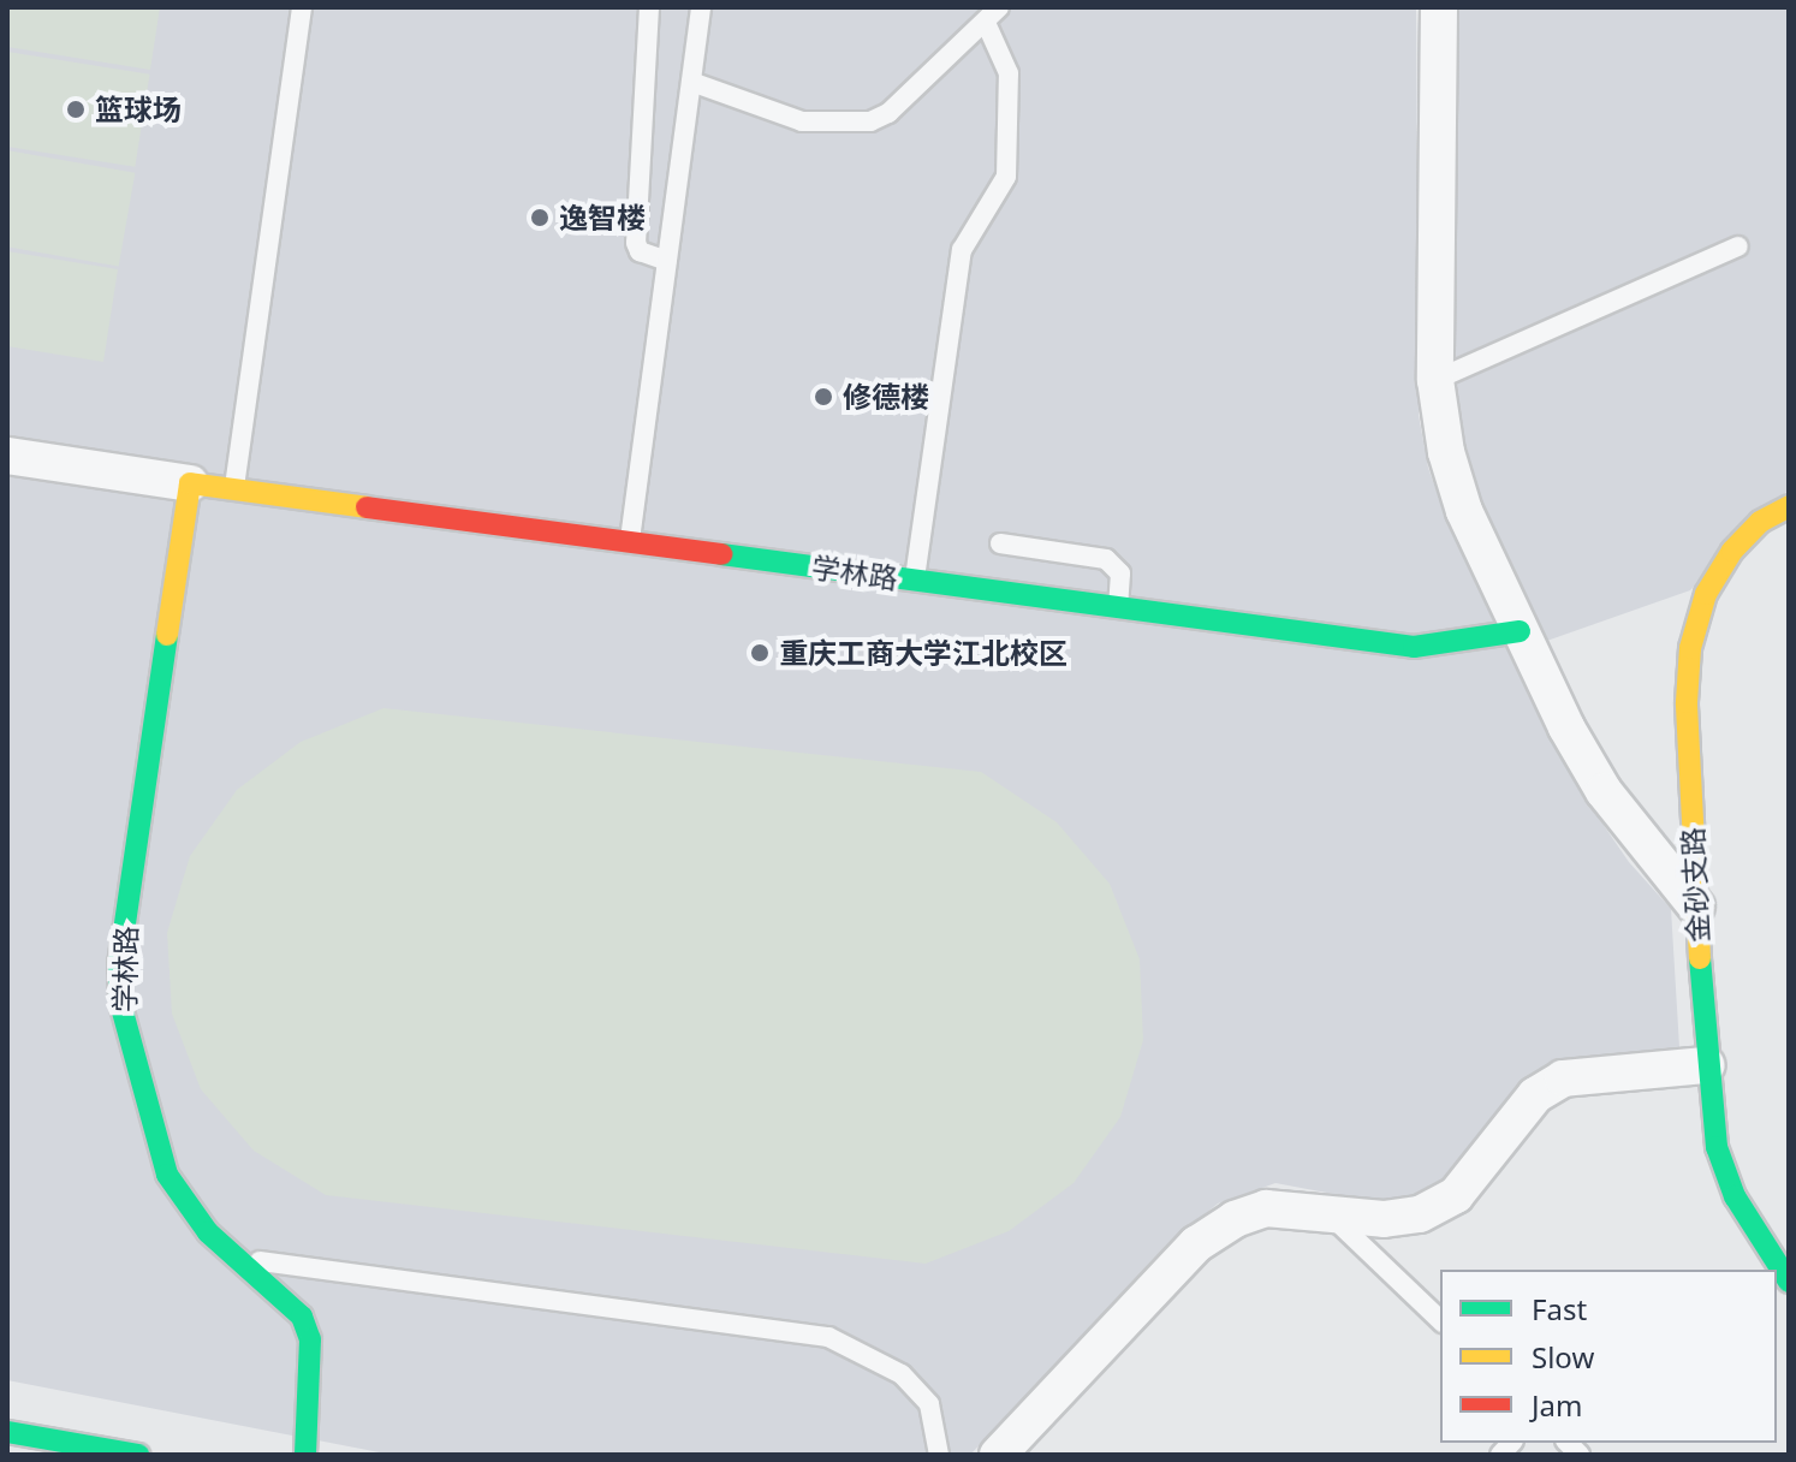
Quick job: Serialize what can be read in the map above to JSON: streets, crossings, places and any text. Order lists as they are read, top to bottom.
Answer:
{
  "streets": {
    "street": ["学林路", "金砂支路"]
  },
  "places": [
    "篮球场",
    "逸智楼",
    "修德楼",
    "重庆工商大学江北校区"
  ],
  "legend": ["Fast", "Slow", "Jam"]
}
